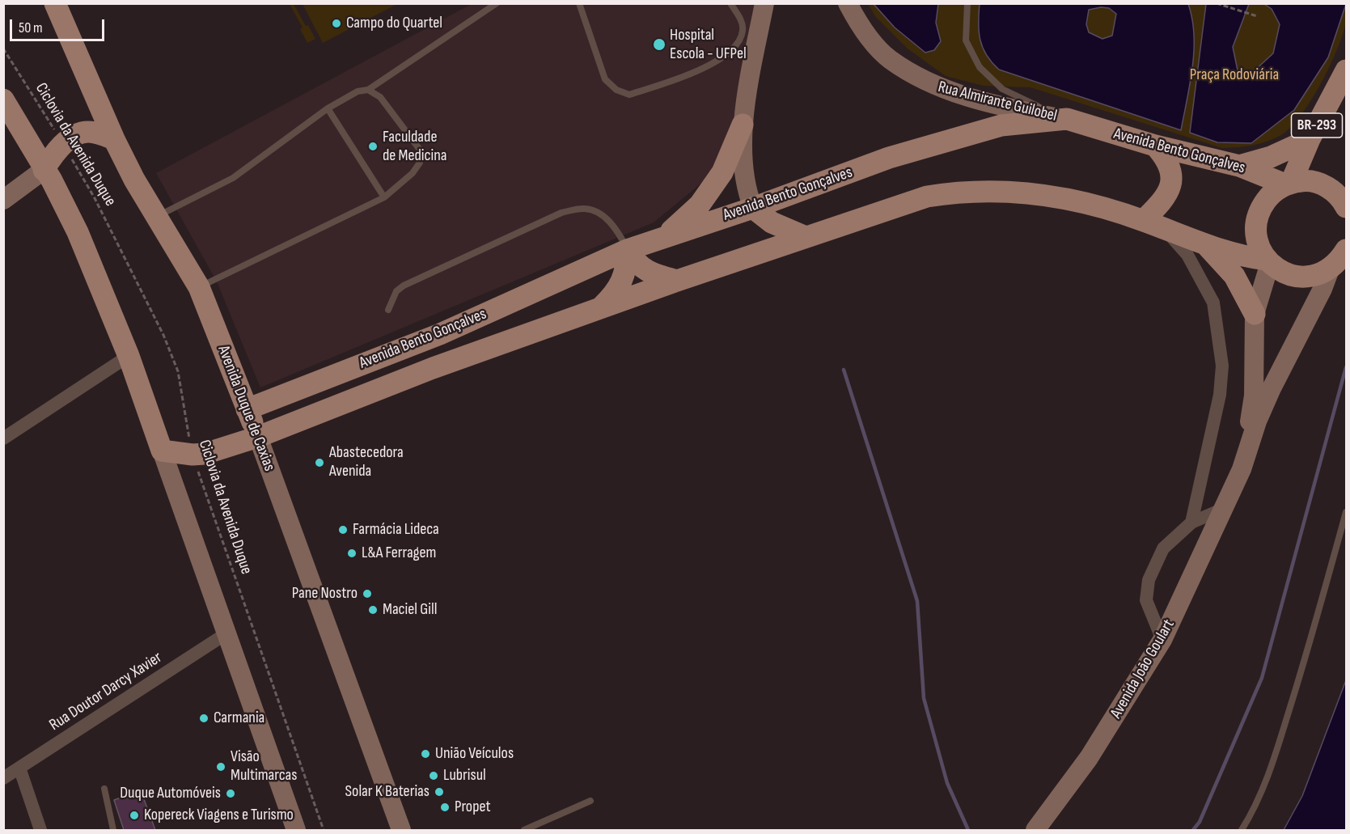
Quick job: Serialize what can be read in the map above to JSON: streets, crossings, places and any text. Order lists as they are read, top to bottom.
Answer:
{
  "streets": {
    "main road": [
      "Rua Almirante Guilobel",
      "BR-293",
      "Avenida Bento Gonçalves",
      "Avenida Duque de Caxias",
      "Avenida João Goulart"
    ],
    "street": ["Rua Doutor Darcy Xavier"],
    "path": ["Ciclovia da Avenida Duque"]
  },
  "crossings": [
    ["Rua Almirante Guilobel", "Avenida Bento Gonçalves"],
    ["BR-293", "Avenida Bento Gonçalves"],
    ["BR-293", "Avenida João Goulart"],
    ["Ciclovia da Avenida Duque", "Avenida Bento Gonçalves"],
    ["Avenida Bento Gonçalves", "Avenida Duque de Caxias"],
    ["Avenida Bento Gonçalves", "Avenida João Goulart"]
  ],
  "parks": ["Praça Rodoviária"],
  "places": [
    "Campo do Quartel",
    "Hospital Escola - UFPel",
    "Faculdade de Medicina",
    "Abastecedora Avenida",
    "Farmácia Lideca",
    "L&A Ferragem",
    "Pane Nostro",
    "Maciel Gill",
    "Carmania",
    "União Veículos",
    "Visão Multimarcas",
    "Lubrisul",
    "Solar K Baterias",
    "Duque Automóveis",
    "Propet",
    "Kopereck Viagens e Turismo"
  ],
  "scale_bar": "50 m"
}
